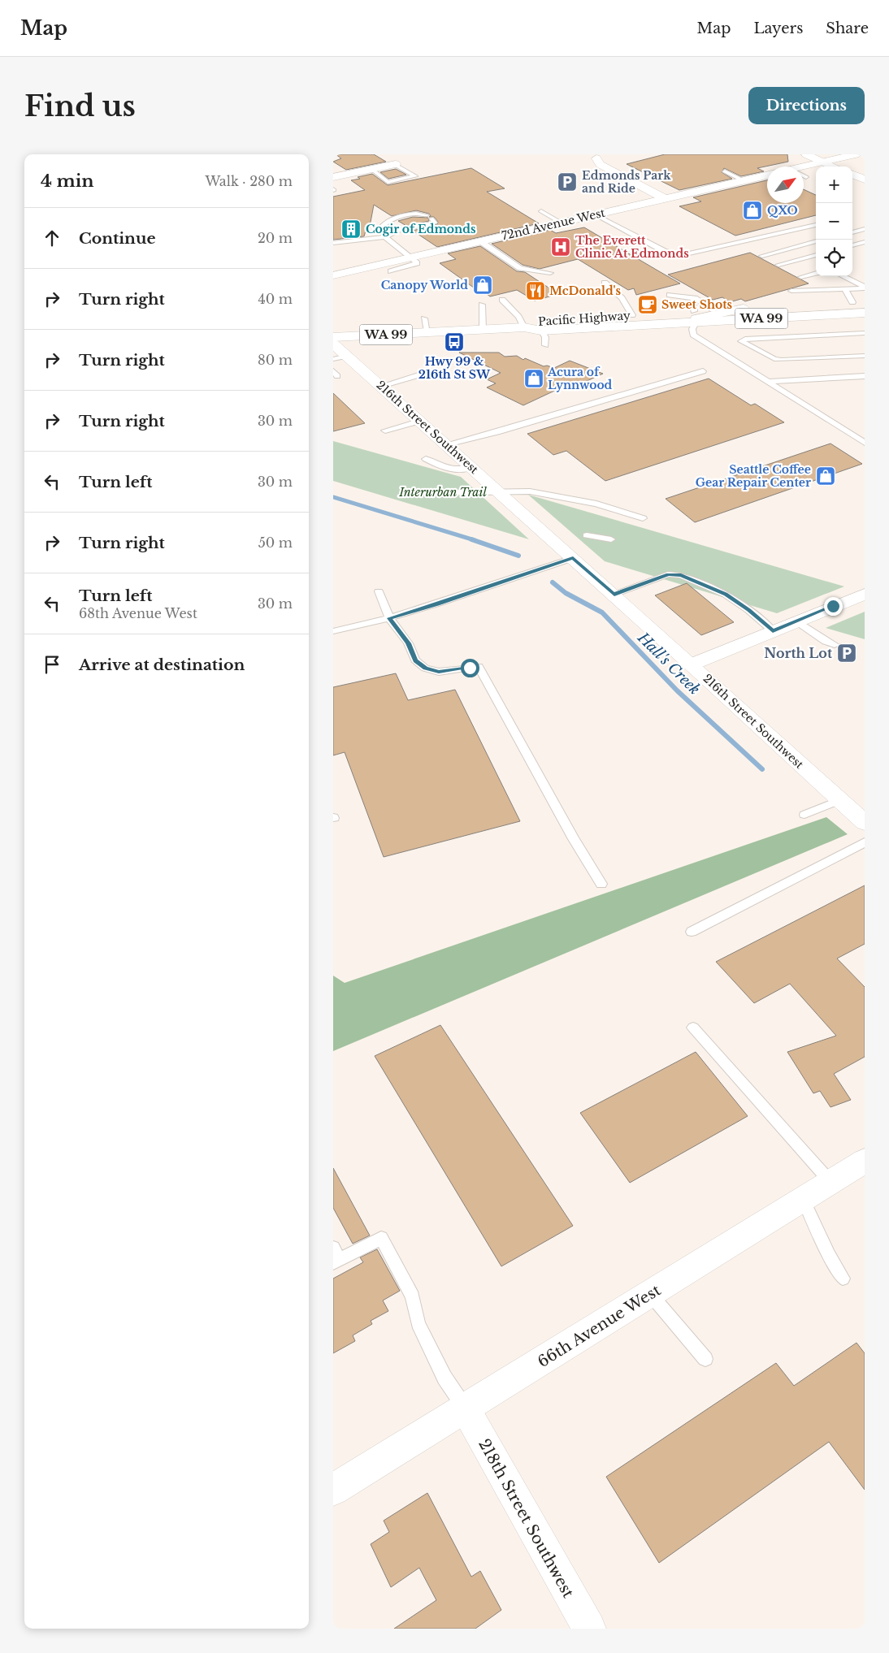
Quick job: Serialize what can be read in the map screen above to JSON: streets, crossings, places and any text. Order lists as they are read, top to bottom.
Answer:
{
  "streets": {
    "main road": [
      "72nd Avenue West",
      "Pacific Highway",
      "WA 99",
      "216th Street Southwest",
      "66th Avenue West",
      "218th Street Southwest"
    ]
  },
  "crossings": [
    ["66th Avenue West", "218th Street Southwest"]
  ],
  "water": ["Hall's Creek"],
  "parks": ["Interurban Trail"],
  "places": {
    "parking": ["Edmonds Park and Ride", "North Lot"],
    "shop": [
      "QXO",
      "Canopy World",
      "Acura of Lynnwood",
      "Seattle Coffee Gear Repair Center"
    ],
    "building": ["Cogir of Edmonds"],
    "hospital": ["The Everett Clinic At Edmonds"],
    "restaurant": ["McDonald's"],
    "cafe": ["Sweet Shots"],
    "bus stop": ["Hwy 99 & 216th St SW"]
  },
  "north": "top right",
  "page": {
    "header": "Map",
    "nav": ["Map", "Layers", "Share"],
    "buttons": "Directions",
    "title": "Find us",
    "heading": ["4 min", "Walk · 280 m"],
    "map_buttons": ["+", "−"],
    "list": [
      ["Continue", "20 m"],
      ["Turn right", "40 m"],
      ["Turn right", "80 m"],
      ["Turn right", "30 m"],
      ["Turn left", "30 m"],
      ["Turn right", "50 m"],
      ["Turn left", "68th Avenue West", "30 m"],
      "Arrive at destination"
    ]
  }
}
